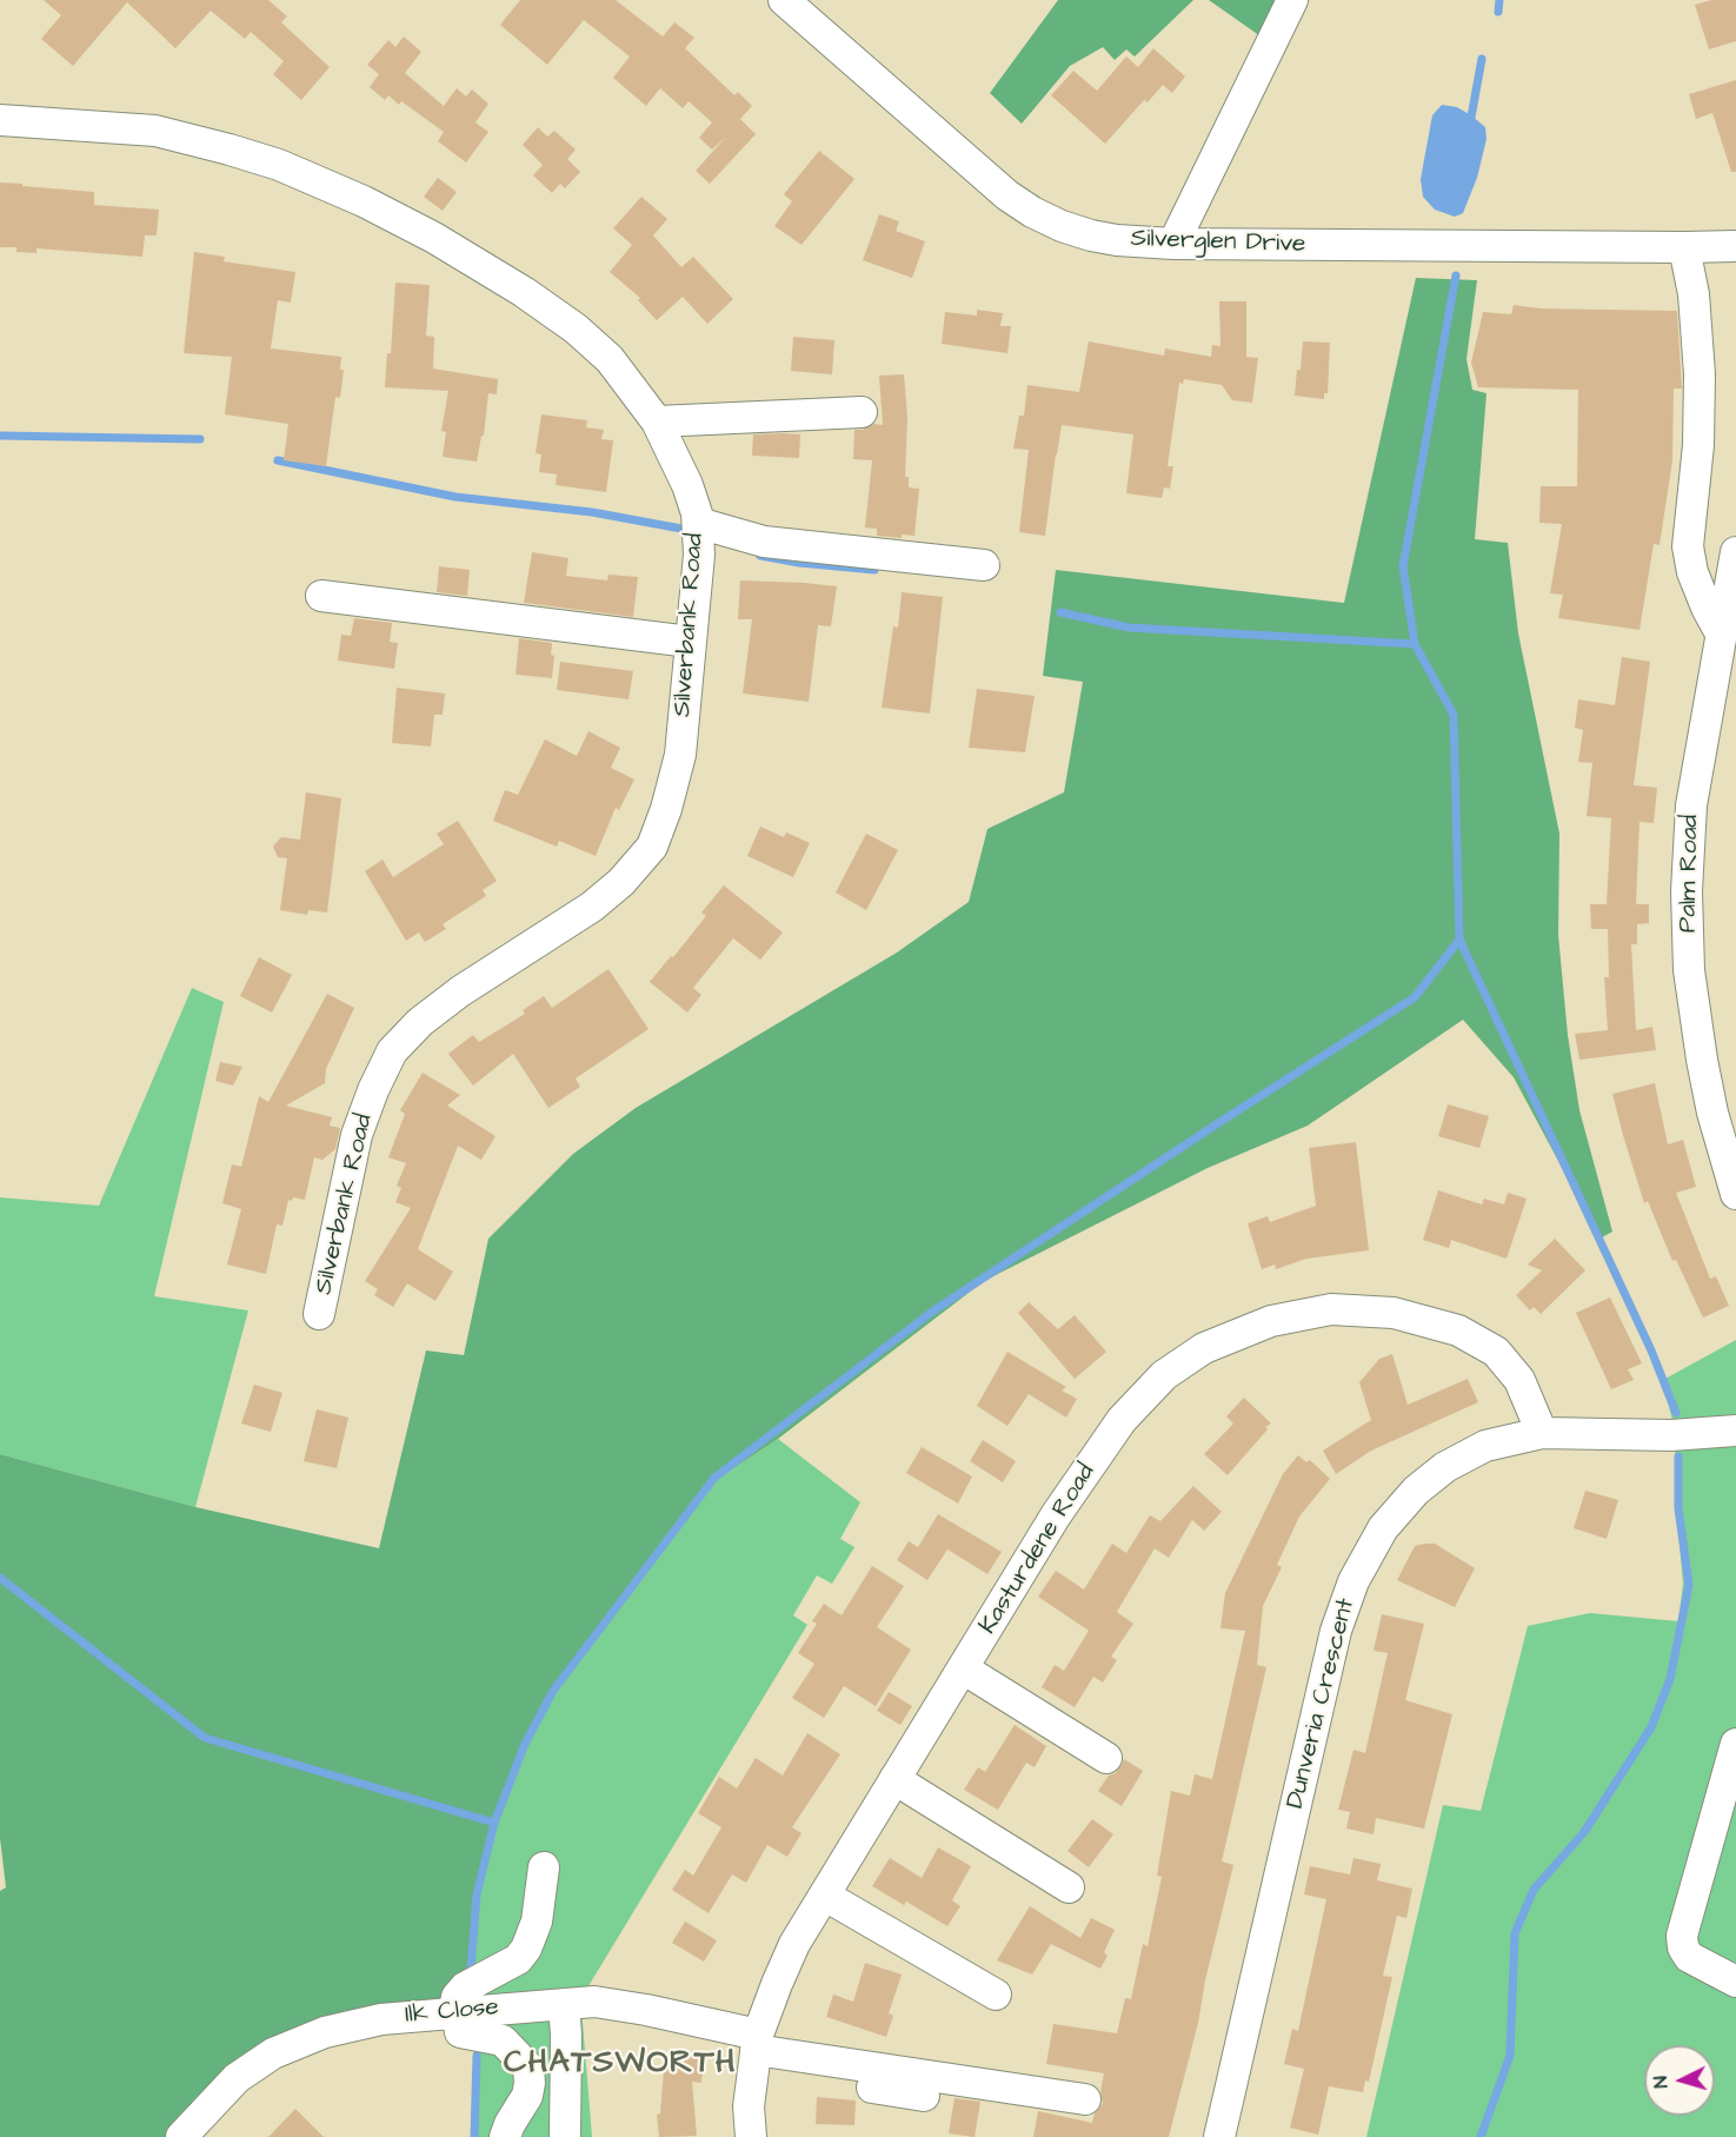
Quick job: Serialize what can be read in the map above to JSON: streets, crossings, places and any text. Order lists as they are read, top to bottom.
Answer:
{
  "streets": {
    "street": [
      "Silverglen Drive",
      "Silverbank Road",
      "Palm Road",
      "Kasturdene Road",
      "Dunveria Crescent",
      "Ilk Close"
    ]
  },
  "crossings": [
    ["Kasturdene Road", "Dunveria Crescent"],
    ["Kasturdene Road", "Ilk Close"]
  ],
  "districts": ["CHATSWORTH"],
  "north": "left"
}
